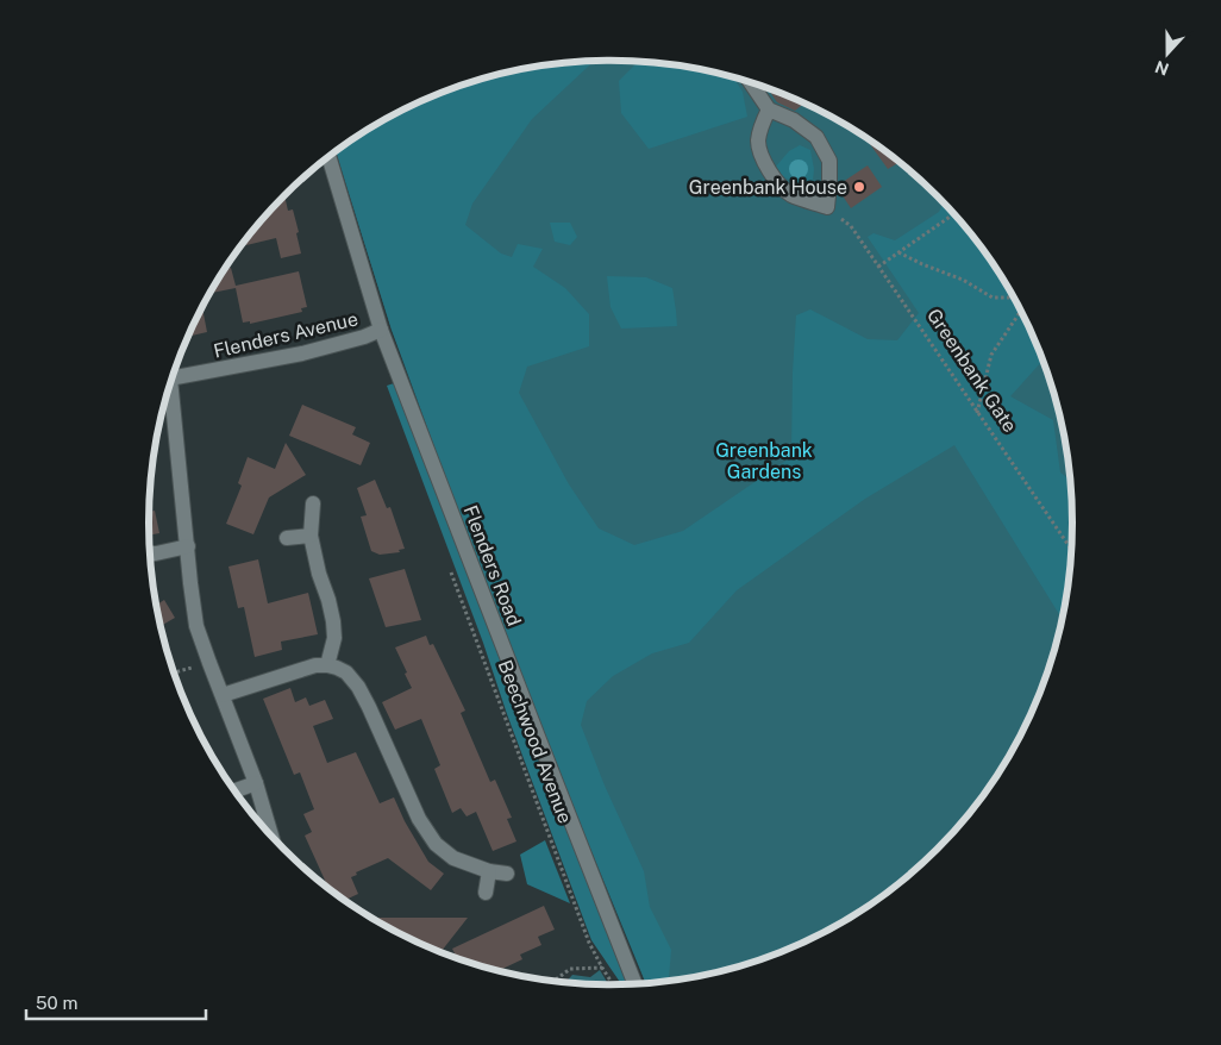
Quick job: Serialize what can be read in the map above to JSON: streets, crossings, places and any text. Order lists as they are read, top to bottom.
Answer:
{
  "streets": {
    "street": ["Flenders Avenue", "Flenders Road"],
    "path": ["Greenbank Gate", "Beechwood Avenue"]
  },
  "crossings": [
    ["Flenders Avenue", "Flenders Road"]
  ],
  "parks": ["Greenbank Gardens"],
  "places": ["Greenbank House"],
  "scale_bar": "50 m",
  "north": "bottom"
}
